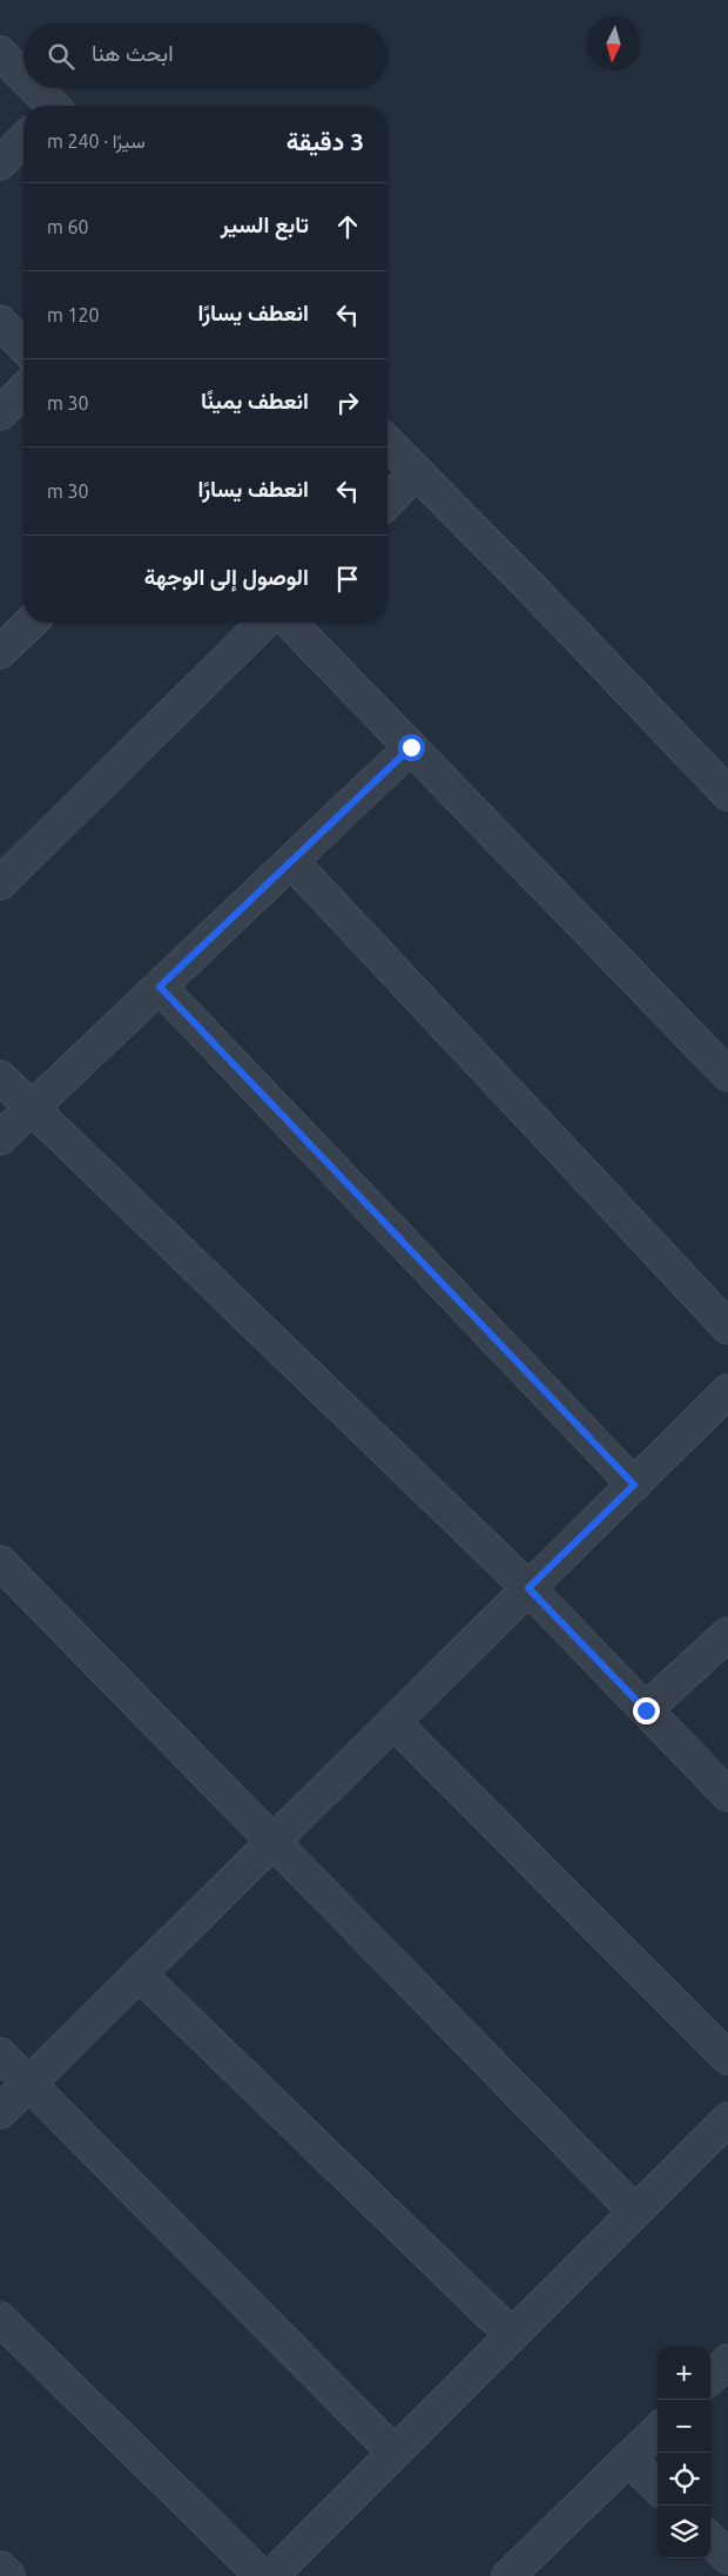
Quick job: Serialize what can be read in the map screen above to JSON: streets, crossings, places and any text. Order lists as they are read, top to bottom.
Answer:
{
  "north": "bottom",
  "page": {
    "search": "ابحث هنا",
    "heading": ["3 دقيقة", "سيرًا · 240 m"],
    "list": [
      ["تابع السير", "60 m"],
      ["انعطف يسارًا", "120 m"],
      ["انعطف يمينًا", "30 m"],
      ["انعطف يسارًا", "30 m"],
      "الوصول إلى الوجهة"
    ],
    "map_buttons": ["+", "−"]
  }
}
